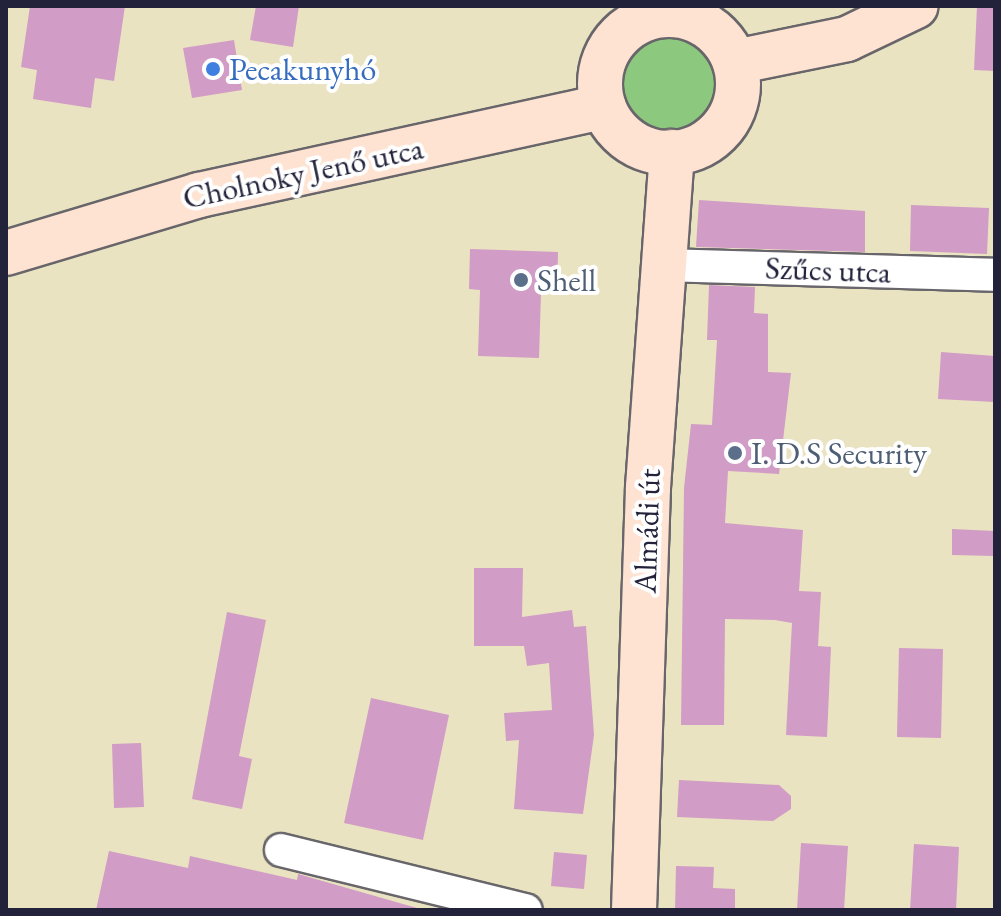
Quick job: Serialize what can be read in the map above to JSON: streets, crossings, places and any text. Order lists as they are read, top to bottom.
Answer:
{
  "streets": {
    "street": ["Cholnoky Jenő utca", "Szűcs utca", "Almádi út"]
  },
  "crossings": [
    ["Cholnoky Jenő utca", "Almádi út"],
    ["Szűcs utca", "Almádi út"]
  ],
  "places": ["Pecakunyhó", "Shell", "I. D.S Security"]
}
